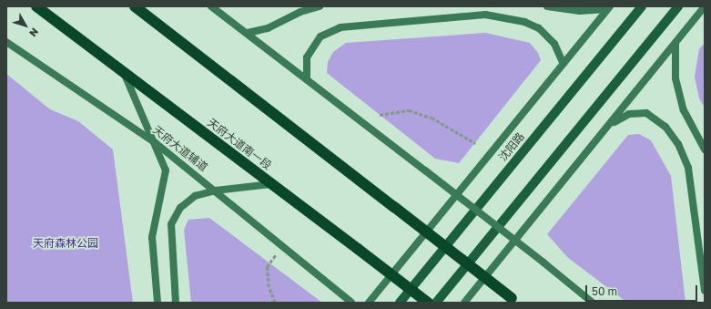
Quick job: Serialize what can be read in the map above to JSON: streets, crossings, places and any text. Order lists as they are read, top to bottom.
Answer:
{
  "streets": {
    "highway": ["天府大道南一段"],
    "main road": ["沈阳路"],
    "street": ["天府大道辅道"]
  },
  "parks": ["天府森林公园"],
  "scale_bar": "50 m",
  "north": "bottom right"
}
